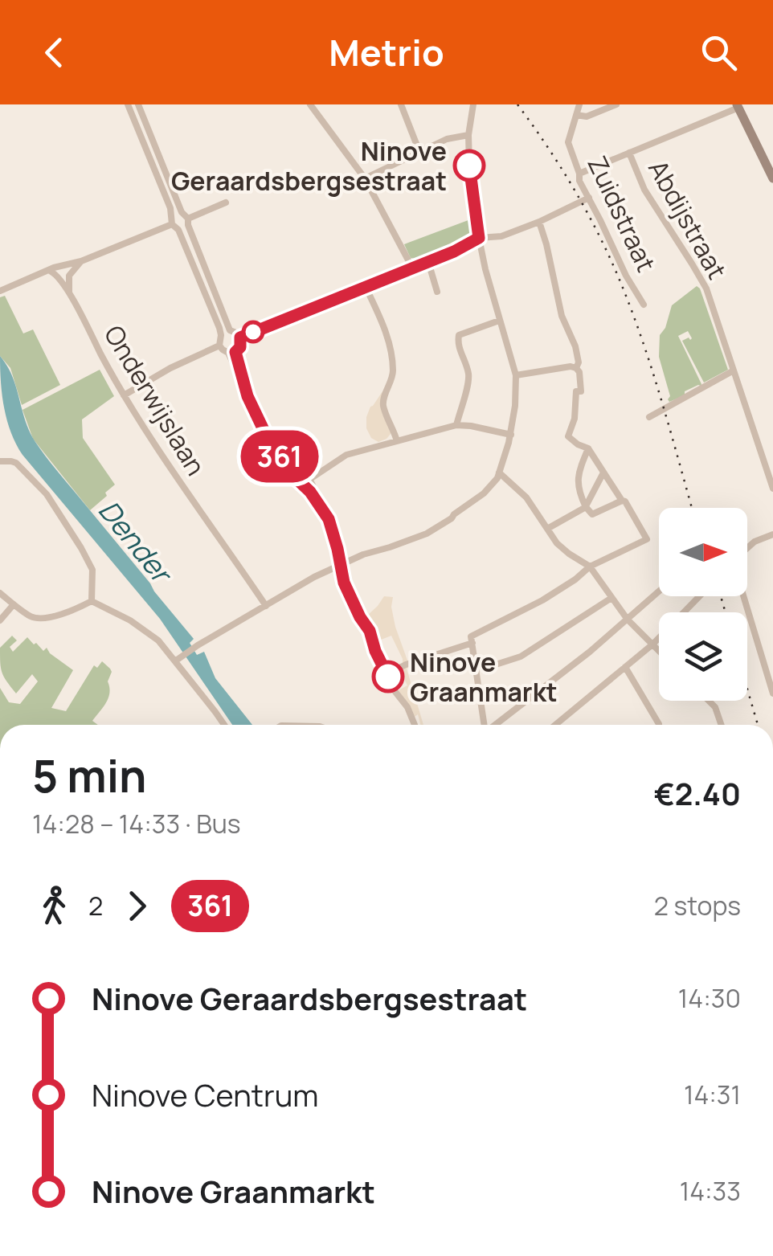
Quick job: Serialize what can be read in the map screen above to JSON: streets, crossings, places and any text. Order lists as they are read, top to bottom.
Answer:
{
  "streets": {
    "street": ["Zuidstraat", "Abdijstraat", "Onderwijslaan"]
  },
  "water": ["Dender"],
  "places": ["Ninove Geraardsbergsestraat", "Ninove Graanmarkt"],
  "lines": ["bus line 361"],
  "north": "right",
  "page": {
    "header": "Metrio",
    "on_map": "361",
    "heading": ["5 min", "14:28 – 14:33 · Bus", "€2.40"],
    "legs": ["2", "361", "2 stops"],
    "list": [
      {
        "name": "Ninove Geraardsbergsestraat",
        "value": "14:30"
      },
      {
        "name": "Ninove Centrum",
        "value": "14:31"
      },
      {
        "name": "Ninove Graanmarkt",
        "value": "14:33"
      }
    ]
  }
}
